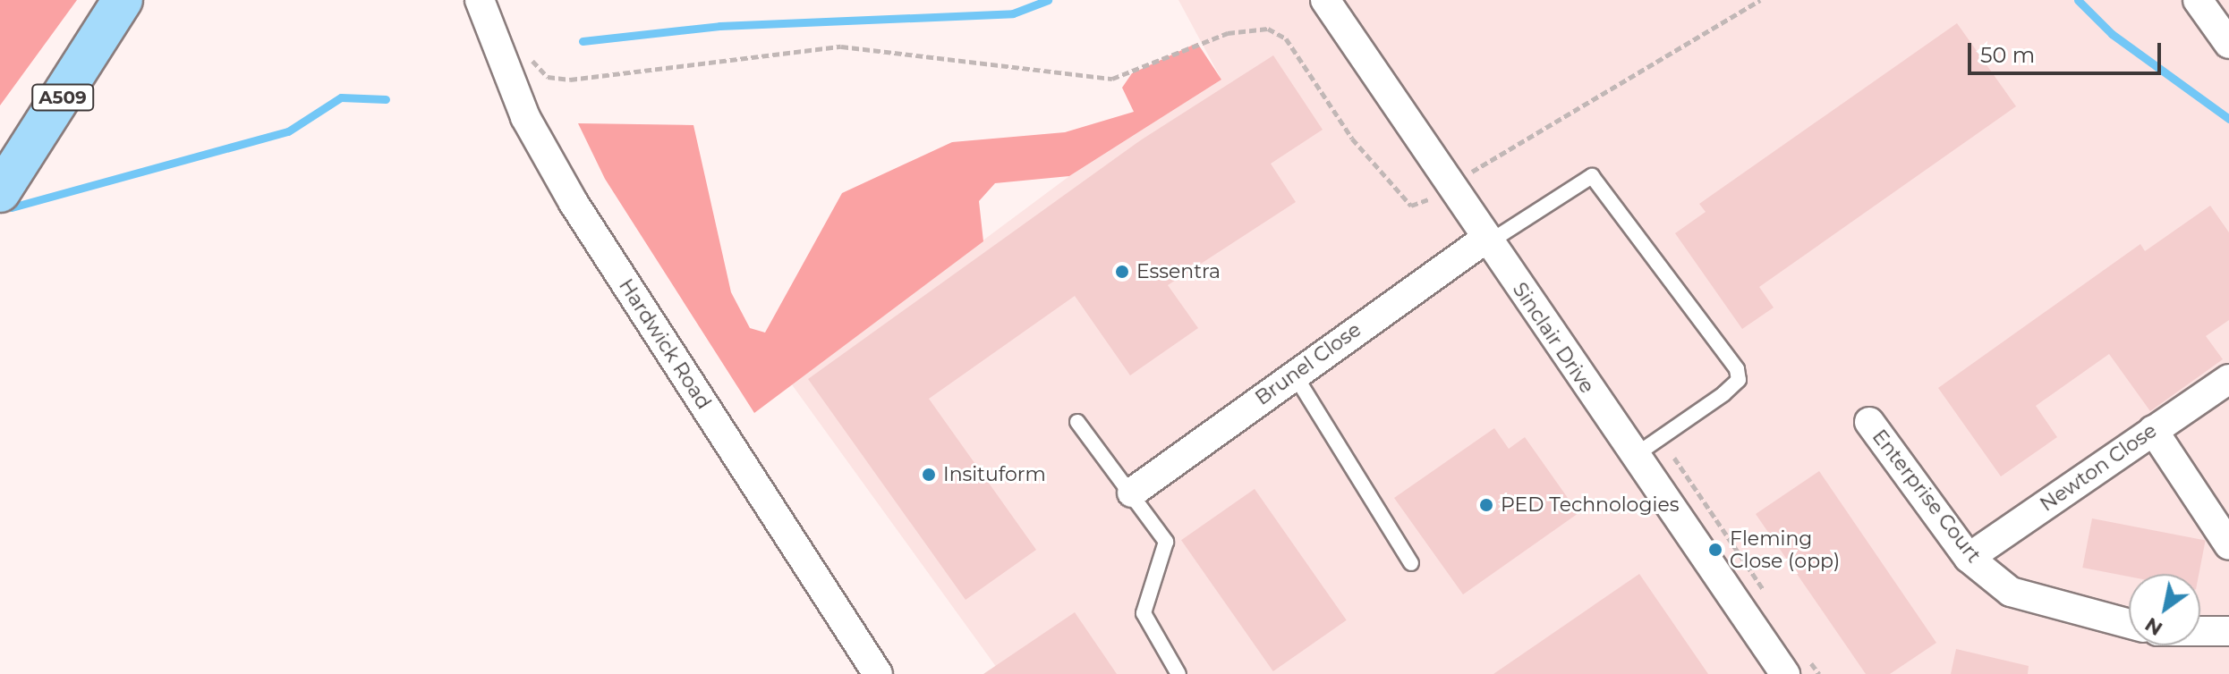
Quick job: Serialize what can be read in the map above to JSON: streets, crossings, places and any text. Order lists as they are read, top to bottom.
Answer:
{
  "streets": {
    "highway": ["A509"],
    "street": [
      "Sinclair Drive",
      "Hardwick Road",
      "Brunel Close",
      "Newton Close",
      "Enterprise Court"
    ]
  },
  "crossings": [
    ["Sinclair Drive", "Brunel Close"],
    ["Newton Close", "Enterprise Court"]
  ],
  "places": [
    "Essentra",
    "Insituform",
    "PED Technologies",
    "Fleming Close (opp)"
  ],
  "scale_bar": "50 m",
  "north": "bottom left"
}
